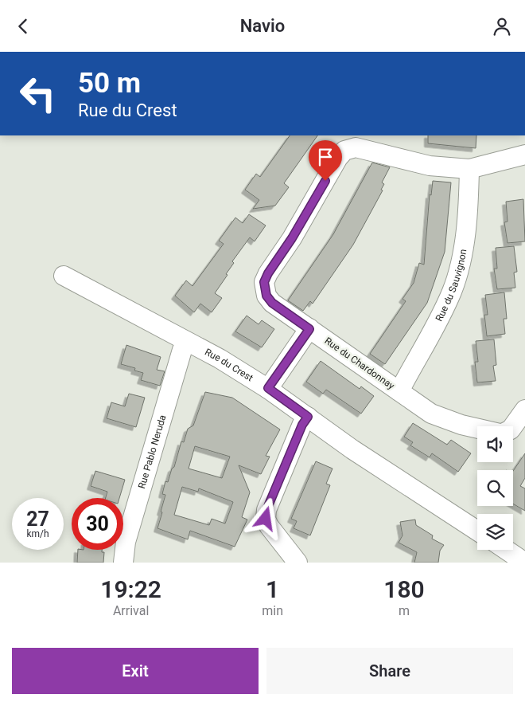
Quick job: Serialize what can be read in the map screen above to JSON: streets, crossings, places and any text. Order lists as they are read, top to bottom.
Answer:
{
  "streets": {
    "street": [
      "Rue du Sauvignon",
      "Rue du Chardonnay",
      "Rue du Crest",
      "Rue Pablo Neruda"
    ]
  },
  "crossings": [
    ["Rue du Sauvignon", "Rue du Chardonnay"],
    ["Rue du Crest", "Rue Pablo Neruda"]
  ],
  "page": {
    "header": "Navio",
    "turn": ["50 m", "Rue du Crest"],
    "speed": "27 km/h",
    "limit": "30",
    "eta": [
      "19:22",
      "Arrival",
      "1",
      "min",
      "180",
      "m"
    ],
    "buttons": ["Exit", "Share"]
  }
}
